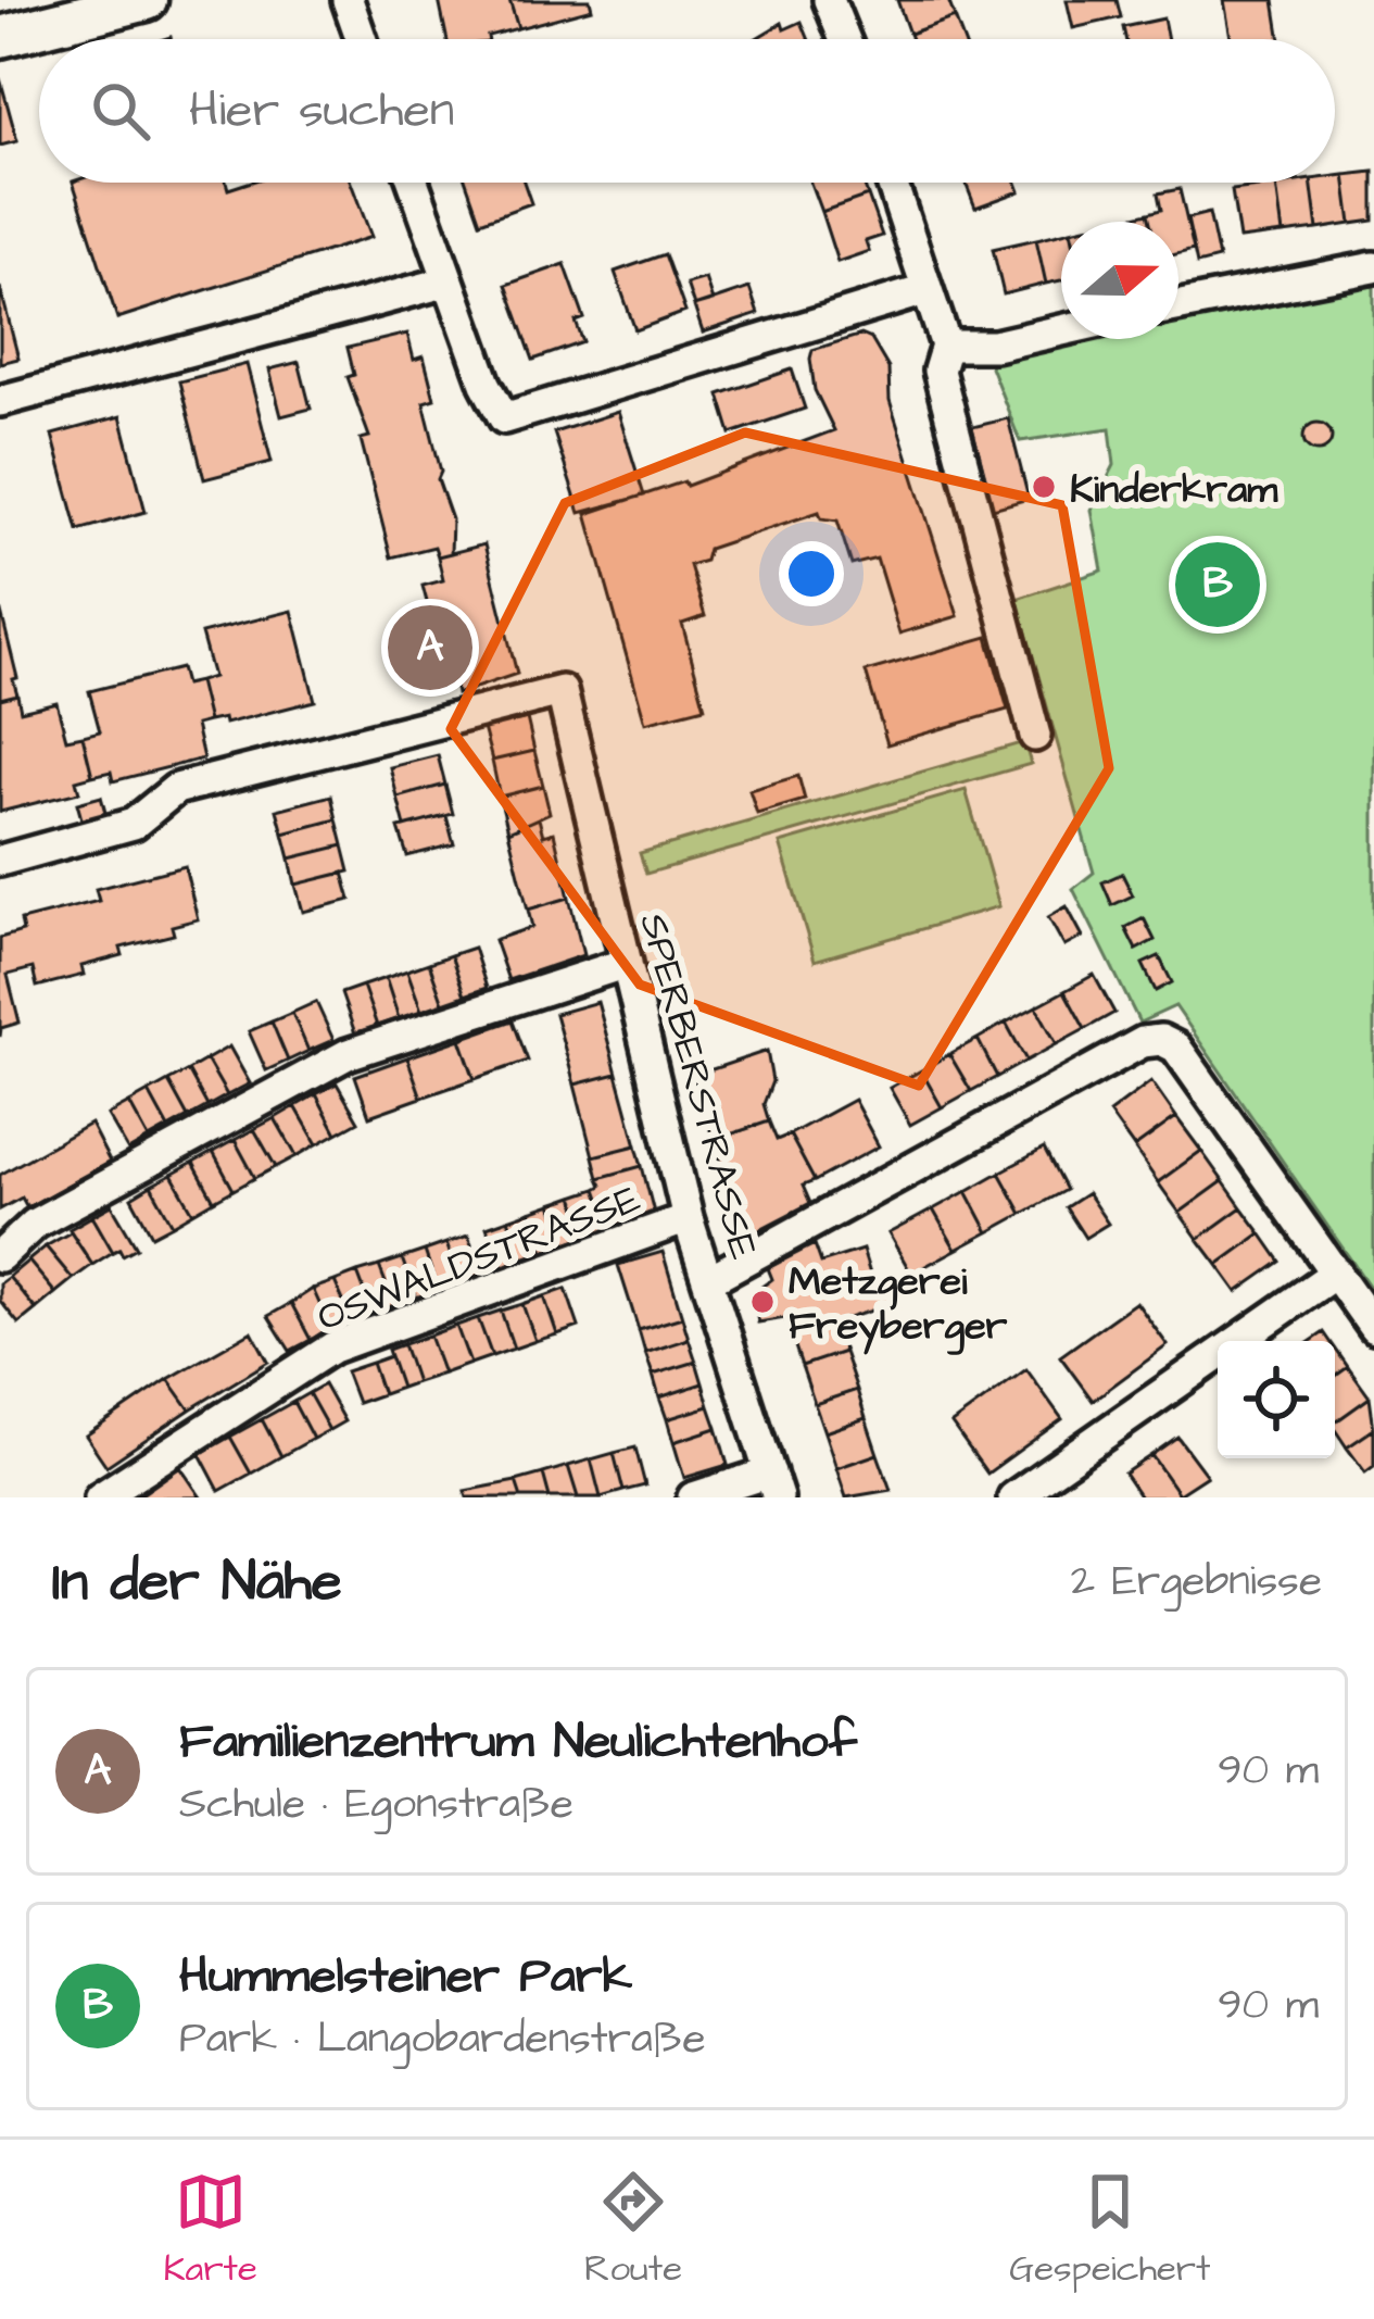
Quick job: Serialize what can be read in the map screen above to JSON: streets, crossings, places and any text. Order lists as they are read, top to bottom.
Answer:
{
  "streets": {
    "street": ["SPERBERSTRASSE", "OSWALDSTRASSE"]
  },
  "crossings": [
    ["SPERBERSTRASSE", "OSWALDSTRASSE"]
  ],
  "places": ["Kinderkram", "Metzgerei Freyberger"],
  "north": "right",
  "page": {
    "search": "Hier suchen",
    "pins": ["B", "A"],
    "heading": ["In der Nähe", "2 Ergebnisse"],
    "list": [
      {
        "mark": "A",
        "name": "Familienzentrum Neulichtenhof",
        "note": "Schule · Egonstraße",
        "value": "90 m"
      },
      {
        "mark": "B",
        "name": "Hummelsteiner Park",
        "note": "Park · Langobardenstraße",
        "value": "90 m"
      }
    ],
    "nav": ["Karte", "Route", "Gespeichert"]
  }
}
